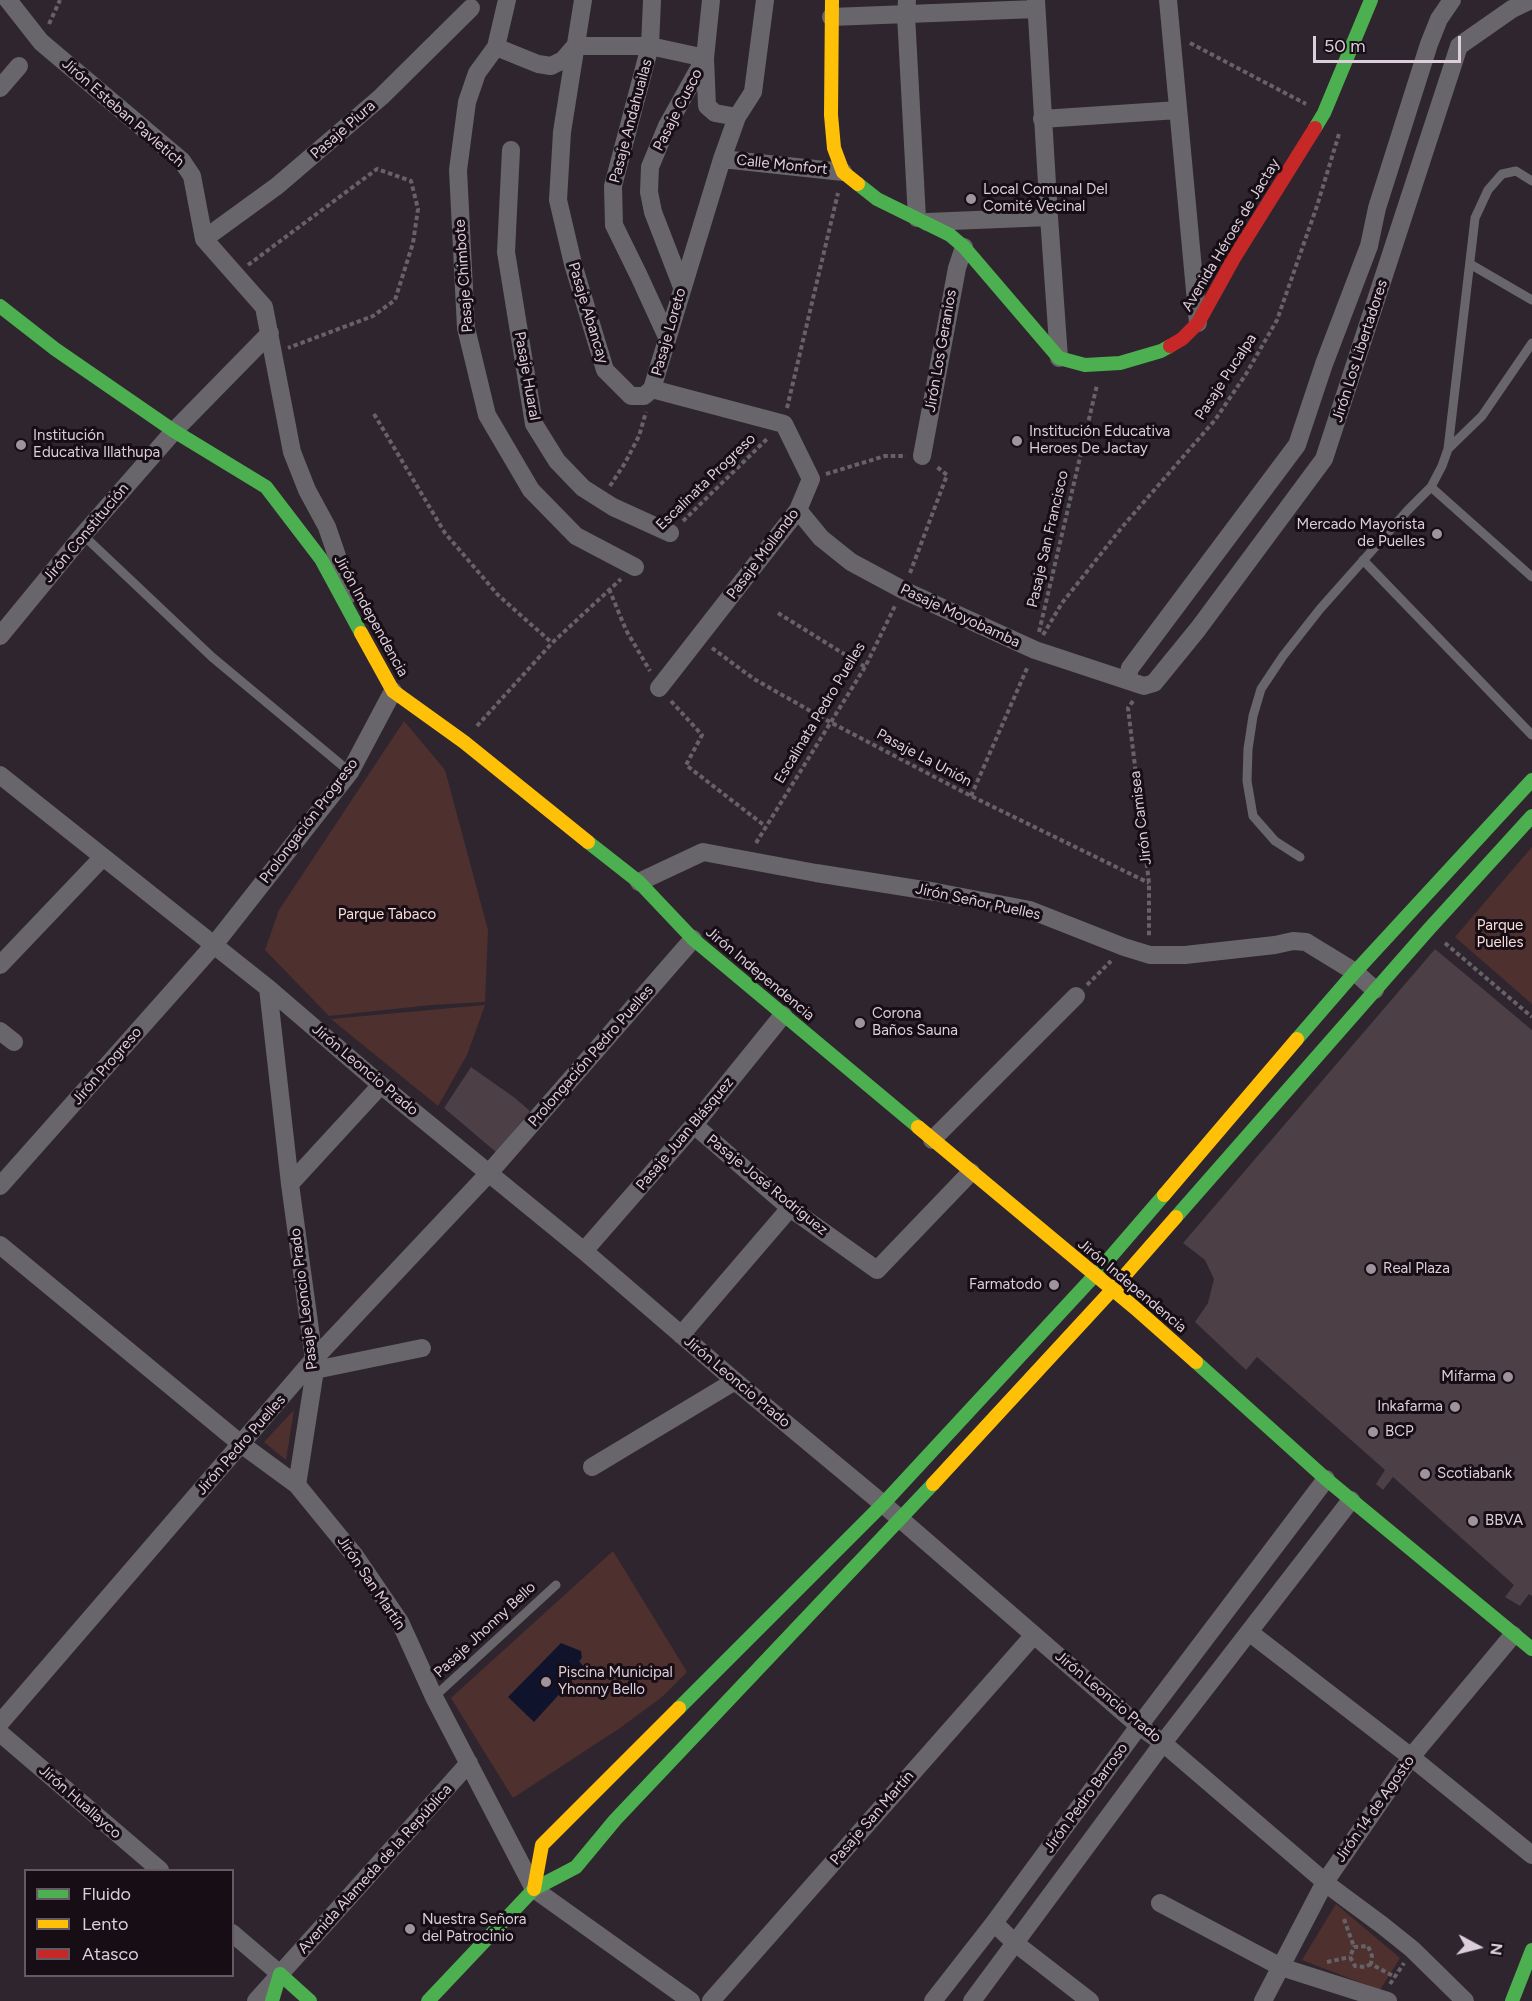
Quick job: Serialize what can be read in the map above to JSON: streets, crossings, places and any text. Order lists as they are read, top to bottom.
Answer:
{
  "streets": {
    "street": [
      "Pasaje Cusco",
      "Jirón Esteban Pavletich",
      "Pasaje Andahuailas",
      "Pasaje Piura",
      "Calle Monfort",
      "Avenida Héroes de Jactay",
      "Pasaje Chimbote",
      "Pasaje Abancay",
      "Pasaje Loreto",
      "Jirón Los Geranios",
      "Jirón Los Libertadores",
      "Pasaje Huaral",
      "Jirón Constitución",
      "Pasaje Mollendo",
      "Jirón Independencia",
      "Pasaje Moyobamba",
      "Prolongación Progreso",
      "Jirón Señor Puelles",
      "Prolongación Pedro Puelles",
      "Jirón Progreso",
      "Jirón Leoncio Prado",
      "Pasaje Juan Blásquez",
      "Pasaje José Rodríguez",
      "Pasaje Leoncio Prado",
      "Jirón Pedro Puelles",
      "Jirón San Martín",
      "Jirón Pedro Barroso",
      "Jirón Huallayco",
      "Jirón 14 de Agosto",
      "Pasaje San Martín",
      "Avenida Alameda de la República"
    ],
    "lane": ["Pasaje Jhonny Bello"],
    "path": [
      "Pasaje Pucalpa",
      "Escalinata Progreso",
      "Pasaje San Francisco",
      "Escalinata Pedro Puelles",
      "Pasaje La Unión",
      "Jirón Camisea"
    ]
  },
  "crossings": [
    ["Pasaje Cusco", "Pasaje Loreto"],
    ["Jirón Esteban Pavletich", "Pasaje Piura"],
    ["Pasaje Andahuailas", "Pasaje Loreto"],
    ["Calle Monfort", "Pasaje Loreto"],
    ["Avenida Héroes de Jactay", "Pasaje San Francisco"],
    ["Pasaje Abancay", "Pasaje Loreto"],
    ["Pasaje Abancay", "Escalinata Progreso"],
    ["Pasaje Loreto", "Pasaje Huaral"],
    ["Jirón Los Libertadores", "Pasaje Moyobamba"],
    ["Jirón Los Libertadores", "Jirón Camisea"],
    ["Pasaje Huaral", "Escalinata Progreso"],
    ["Pasaje Pucalpa", "Pasaje San Francisco"],
    ["Pasaje Pucalpa", "Pasaje Moyobamba"],
    ["Pasaje Pucalpa", "Pasaje La Unión"],
    ["Jirón Constitución", "Jirón Independencia"],
    ["Pasaje San Francisco", "Pasaje Moyobamba"],
    ["Pasaje Mollendo", "Pasaje Moyobamba"],
    ["Pasaje Mollendo", "Pasaje La Unión"],
    ["Jirón Independencia", "Prolongación Progreso"],
    ["Jirón Independencia", "Jirón Señor Puelles"],
    ["Jirón Independencia", "Prolongación Pedro Puelles"],
    ["Jirón Independencia", "Pasaje Juan Blásquez"],
    ["Jirón Independencia", "Pasaje José Rodríguez"],
    ["Jirón Independencia", "Jirón Pedro Barroso"],
    ["Jirón Independencia", "Jirón 14 de Agosto"],
    ["Pasaje Moyobamba", "Escalinata Pedro Puelles"],
    ["Pasaje Moyobamba", "Jirón Camisea"],
    ["Escalinata Pedro Puelles", "Pasaje La Unión"],
    ["Escalinata Pedro Puelles", "Jirón Señor Puelles"],
    ["Pasaje La Unión", "Jirón Camisea"],
    ["Jirón Camisea", "Jirón Señor Puelles"],
    ["Prolongación Progreso", "Jirón Progreso"],
    ["Prolongación Progreso", "Jirón Leoncio Prado"],
    ["Prolongación Pedro Puelles", "Jirón Leoncio Prado"],
    ["Prolongación Pedro Puelles", "Jirón Pedro Puelles"],
    ["Jirón Progreso", "Jirón Leoncio Prado"],
    ["Jirón Leoncio Prado", "Pasaje Juan Blásquez"],
    ["Jirón Leoncio Prado", "Pasaje Leoncio Prado"],
    ["Jirón Leoncio Prado", "Jirón Pedro Puelles"],
    ["Jirón Leoncio Prado", "Jirón Pedro Barroso"],
    ["Jirón Leoncio Prado", "Jirón 14 de Agosto"],
    ["Jirón Leoncio Prado", "Pasaje San Martín"],
    ["Pasaje Juan Blásquez", "Pasaje José Rodríguez"],
    ["Pasaje Leoncio Prado", "Jirón Pedro Puelles"],
    ["Pasaje Leoncio Prado", "Jirón San Martín"],
    ["Jirón Pedro Puelles", "Jirón San Martín"],
    ["Jirón San Martín", "Pasaje Jhonny Bello"],
    ["Jirón San Martín", "Avenida Alameda de la República"]
  ],
  "parks": ["Parque Tabaco", "Parque Puelles"],
  "places": [
    "Local Comunal Del Comité Vecinal",
    "Institución Educativa Heroes De Jactay",
    "Institución Educativa Illathupa",
    "Mercado Mayorista de Puelles",
    "Corona Baños Sauna",
    "Real Plaza",
    "Farmatodo",
    "Mifarma",
    "Inkafarma",
    "BCP",
    "Scotiabank",
    "BBVA",
    "Piscina Municipal Yhonny Bello",
    "Nuestra Señora del Patrocinio"
  ],
  "legend": ["Fluido", "Lento", "Atasco"],
  "scale_bar": "50 m",
  "north": "right"
}
